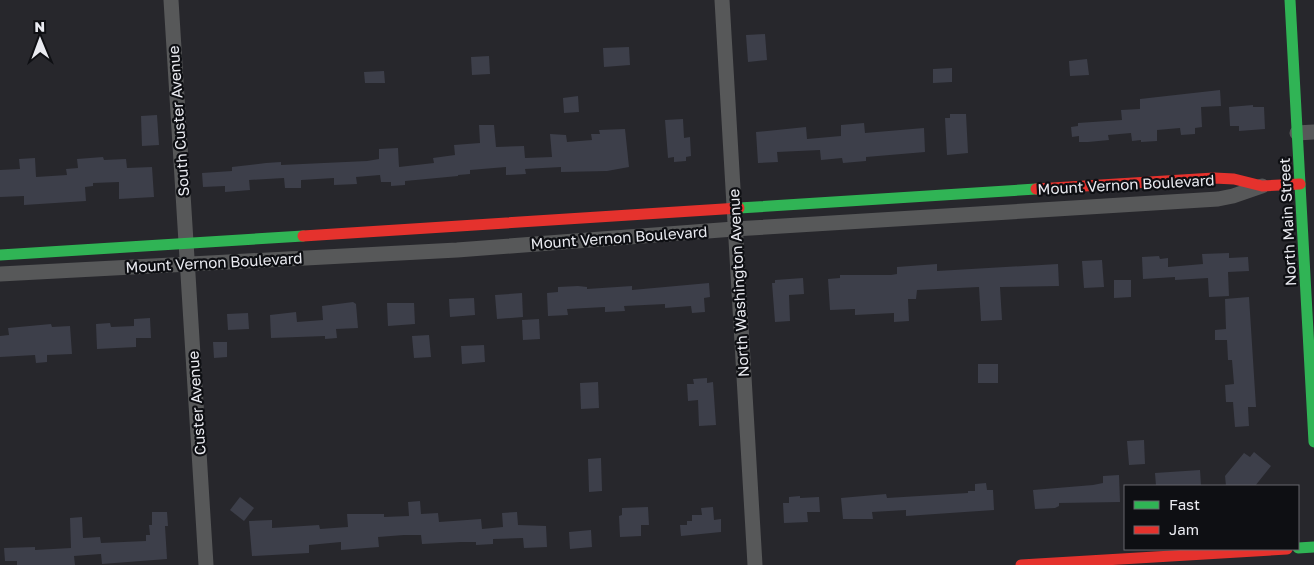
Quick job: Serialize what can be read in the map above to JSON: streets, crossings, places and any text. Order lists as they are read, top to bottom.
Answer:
{
  "streets": {
    "street": [
      "South Custer Avenue",
      "Mount Vernon Boulevard",
      "North Main Street",
      "North Washington Avenue",
      "Custer Avenue"
    ]
  },
  "crossings": [
    ["South Custer Avenue", "Mount Vernon Boulevard"],
    ["South Custer Avenue", "Custer Avenue"],
    ["Mount Vernon Boulevard", "North Main Street"],
    ["Mount Vernon Boulevard", "North Washington Avenue"],
    ["Mount Vernon Boulevard", "Custer Avenue"]
  ],
  "legend": ["Fast", "Jam"],
  "north": "top"
}
